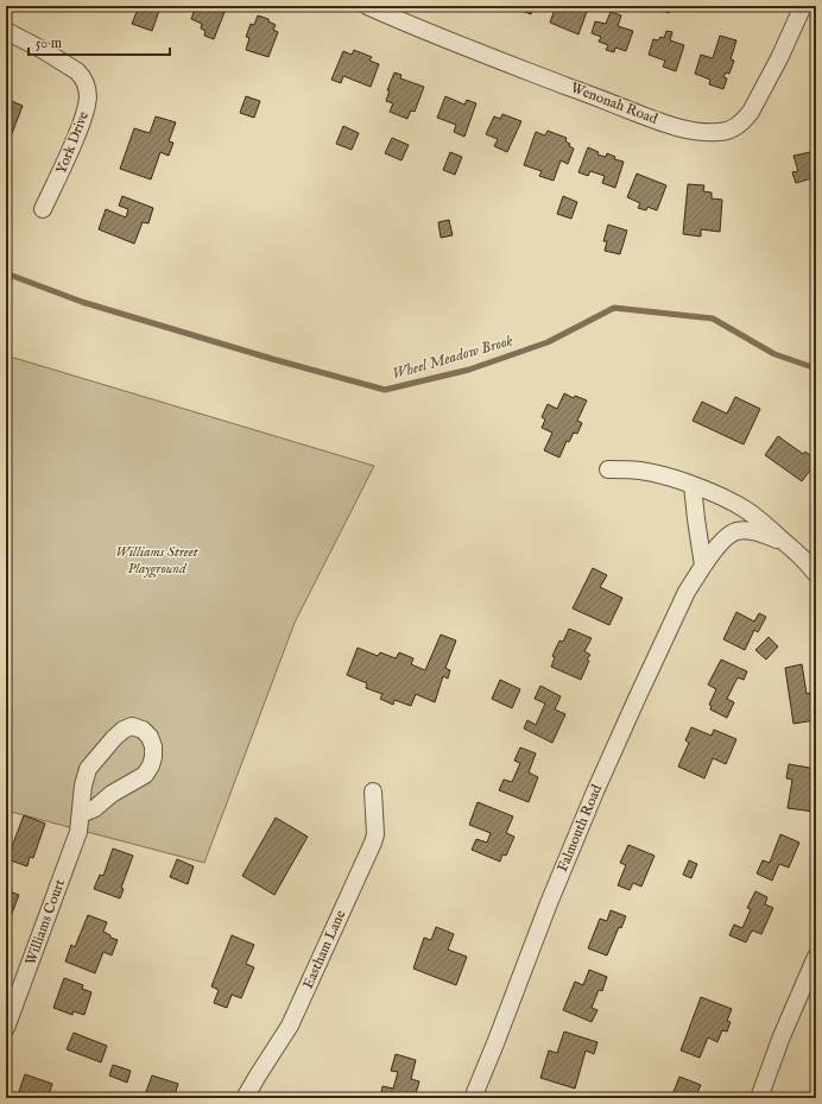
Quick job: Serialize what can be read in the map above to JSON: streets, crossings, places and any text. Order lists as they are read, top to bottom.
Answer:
{
  "streets": {
    "street": [
      "Wenonah Road",
      "York Drive",
      "Falmouth Road",
      "Williams Court",
      "Eastham Lane"
    ]
  },
  "water": ["Wheel Meadow Brook"],
  "parks": ["Williams Street Playground"],
  "scale_bar": "50 m"
}
